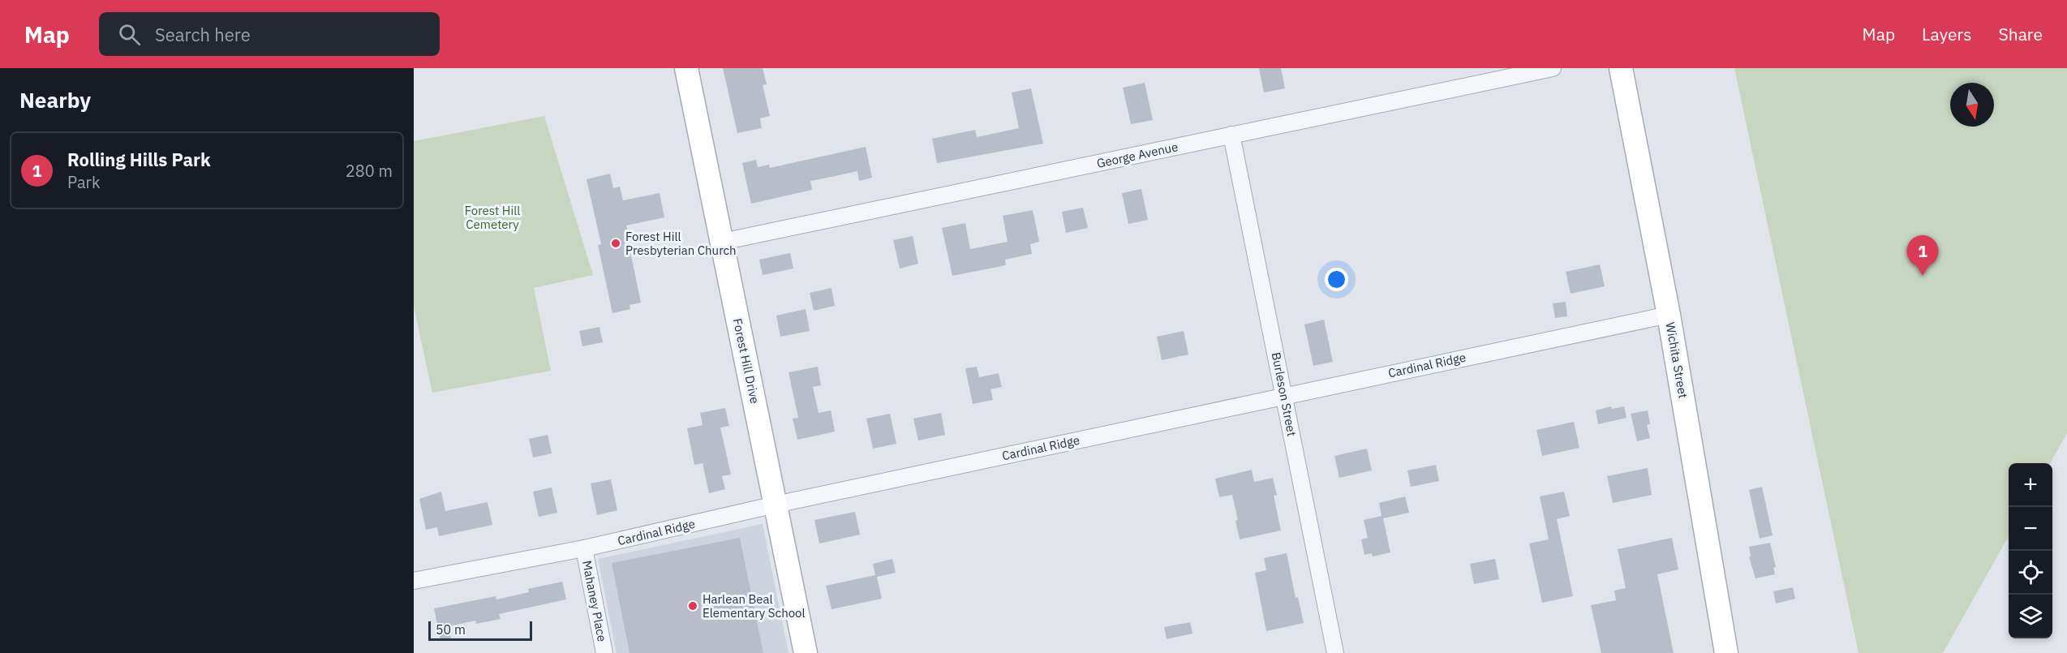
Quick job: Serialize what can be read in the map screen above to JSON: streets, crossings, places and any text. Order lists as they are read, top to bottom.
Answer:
{
  "streets": {
    "street": [
      "George Avenue",
      "Wichita Street",
      "Forest Hill Drive",
      "Cardinal Ridge",
      "Burleson Street",
      "Mahaney Place"
    ]
  },
  "crossings": [
    ["George Avenue", "Forest Hill Drive"],
    ["George Avenue", "Burleson Street"],
    ["Wichita Street", "Cardinal Ridge"],
    ["Forest Hill Drive", "Cardinal Ridge"],
    ["Cardinal Ridge", "Burleson Street"],
    ["Cardinal Ridge", "Mahaney Place"]
  ],
  "parks": ["Forest Hill Cemetery"],
  "places": ["Forest Hill Presbyterian Church", "Harlean Beal Elementary School"],
  "scale_bar": "50 m",
  "north": "bottom",
  "page": {
    "header": "Map",
    "search": "Search here",
    "nav": ["Map", "Layers", "Share"],
    "heading": "Nearby",
    "list": [
      {
        "mark": "1",
        "name": "Rolling Hills Park",
        "note": "Park",
        "value": "280 m"
      }
    ],
    "pins": "1",
    "map_buttons": ["+", "−"],
    "scale": "50 m"
  }
}
